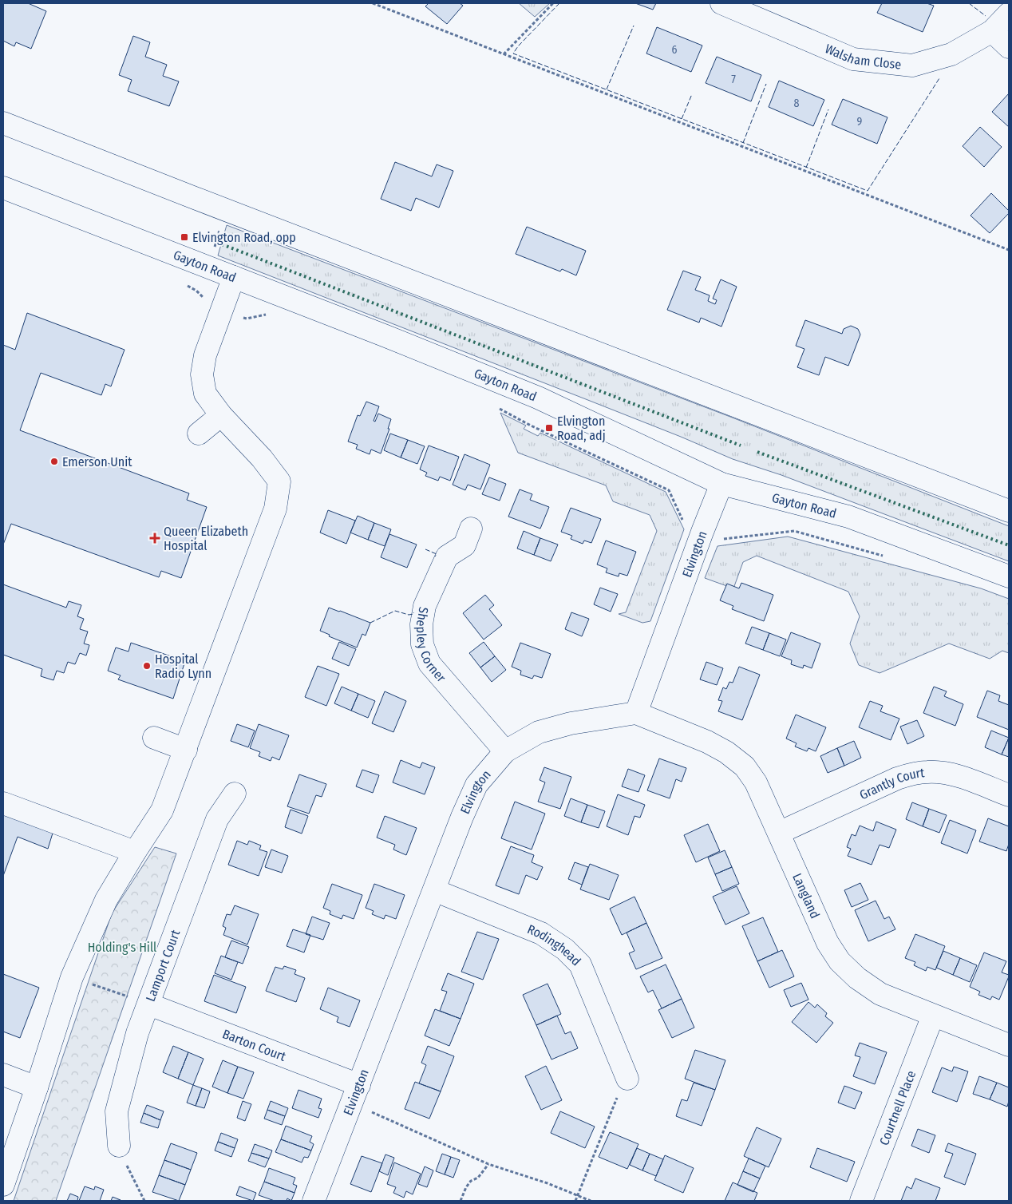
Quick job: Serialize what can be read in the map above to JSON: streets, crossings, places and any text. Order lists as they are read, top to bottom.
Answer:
{
  "streets": {
    "street": [
      "Walsham Close",
      "Gayton Road",
      "Elvington",
      "Shepley Corner",
      "Grantly Court",
      "Langland",
      "Rodinghead",
      "Lamport Court",
      "Barton Court",
      "Courtnell Place"
    ]
  },
  "crossings": [
    ["Gayton Road", "Elvington"],
    ["Elvington", "Shepley Corner"],
    ["Elvington", "Langland"],
    ["Elvington", "Rodinghead"],
    ["Elvington", "Barton Court"],
    ["Grantly Court", "Langland"],
    ["Langland", "Courtnell Place"],
    ["Lamport Court", "Barton Court"]
  ],
  "parks": ["Holding's Hill"],
  "places": {
    "transit": ["Elvington Road, opp", "Elvington Road, adj"],
    "other": ["Emerson Unit", "Hospital Radio Lynn"],
    "health": ["Queen Elizabeth Hospital"]
  },
  "house_numbers": [
    "6",
    "7",
    "8",
    "9"
  ]
}
